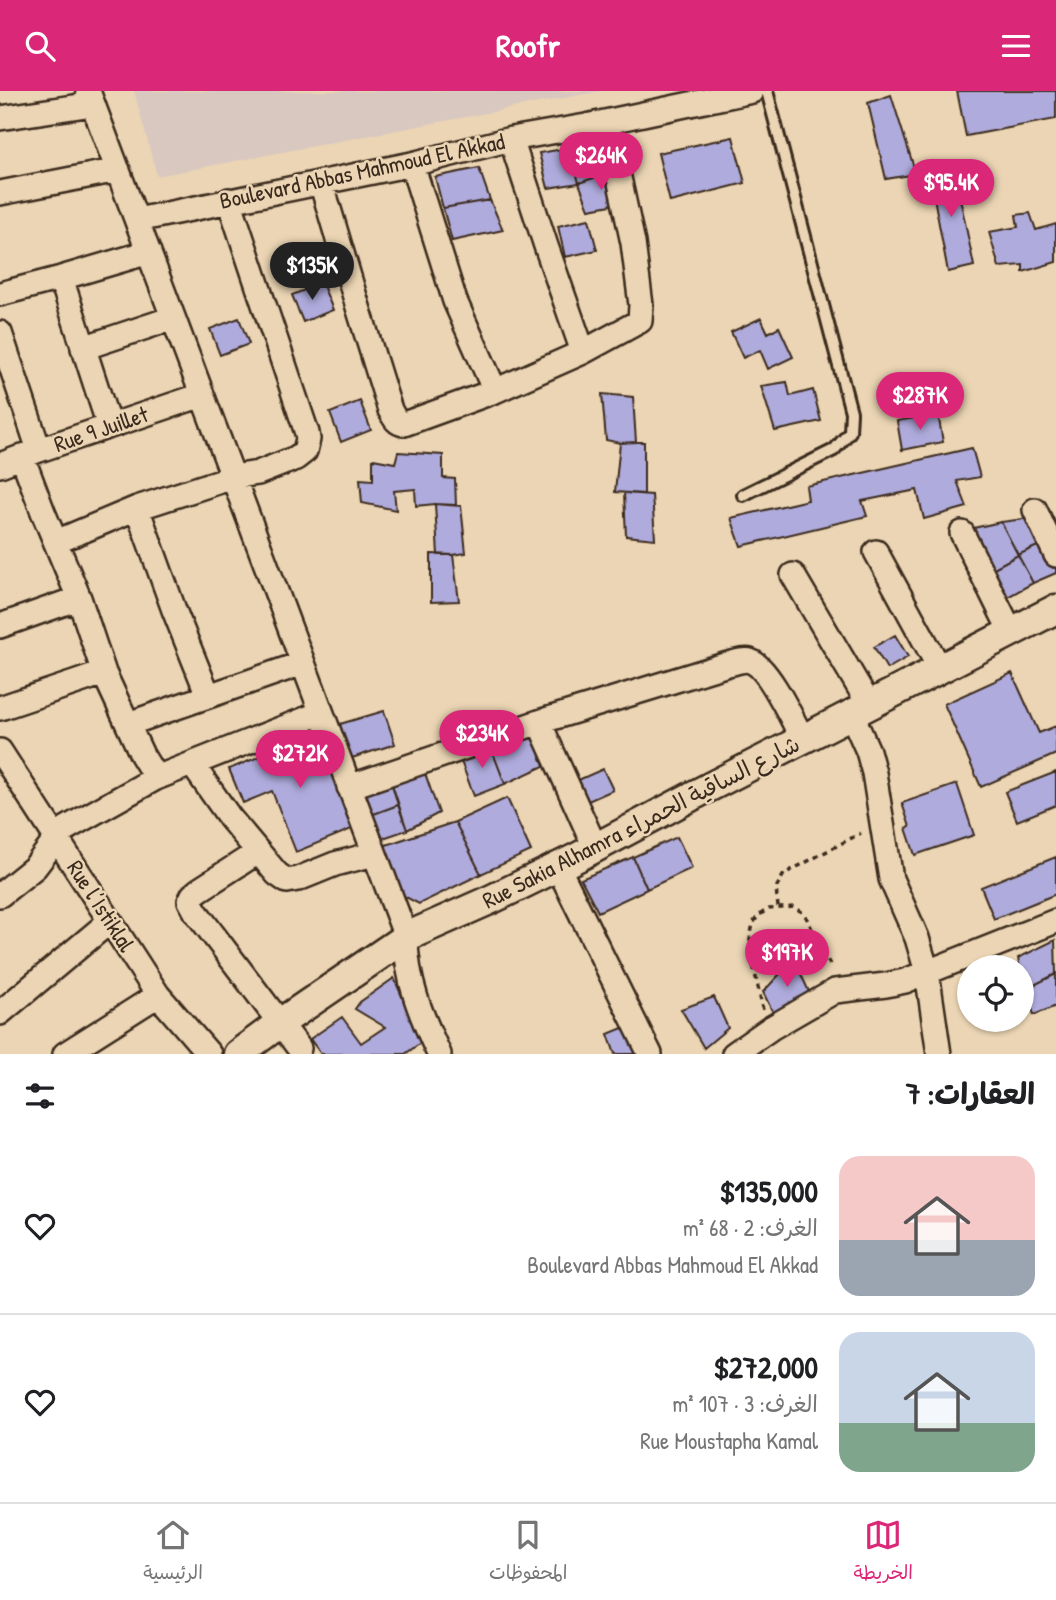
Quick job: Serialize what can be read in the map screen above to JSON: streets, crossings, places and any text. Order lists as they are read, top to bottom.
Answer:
{
  "streets": {
    "street": [
      "Boulevard Abbas Mahmoud El Akkad",
      "Rue 9 Juillet",
      "Rue Sakia Alhamra شارع الساقية الحمراء",
      "Rue l’Istiklal"
    ]
  },
  "page": {
    "header": "Roofr",
    "price": [
      "$264K",
      "$95.4K",
      "$135K",
      "$287K",
      "$234K",
      "$272K",
      "$197K"
    ],
    "heading": "العقارات: 7",
    "list": [
      {
        "name": "$135,000",
        "note": "الغرف: 2 · 68 m² · Boulevard Abbas Mahmoud El Akkad"
      },
      {
        "name": "$272,000",
        "note": "الغرف: 3 · 107 m² · Rue Moustapha Kamal"
      }
    ],
    "tabs": ["الخريطة", "المحفوظات", "الرئيسية"]
  }
}
